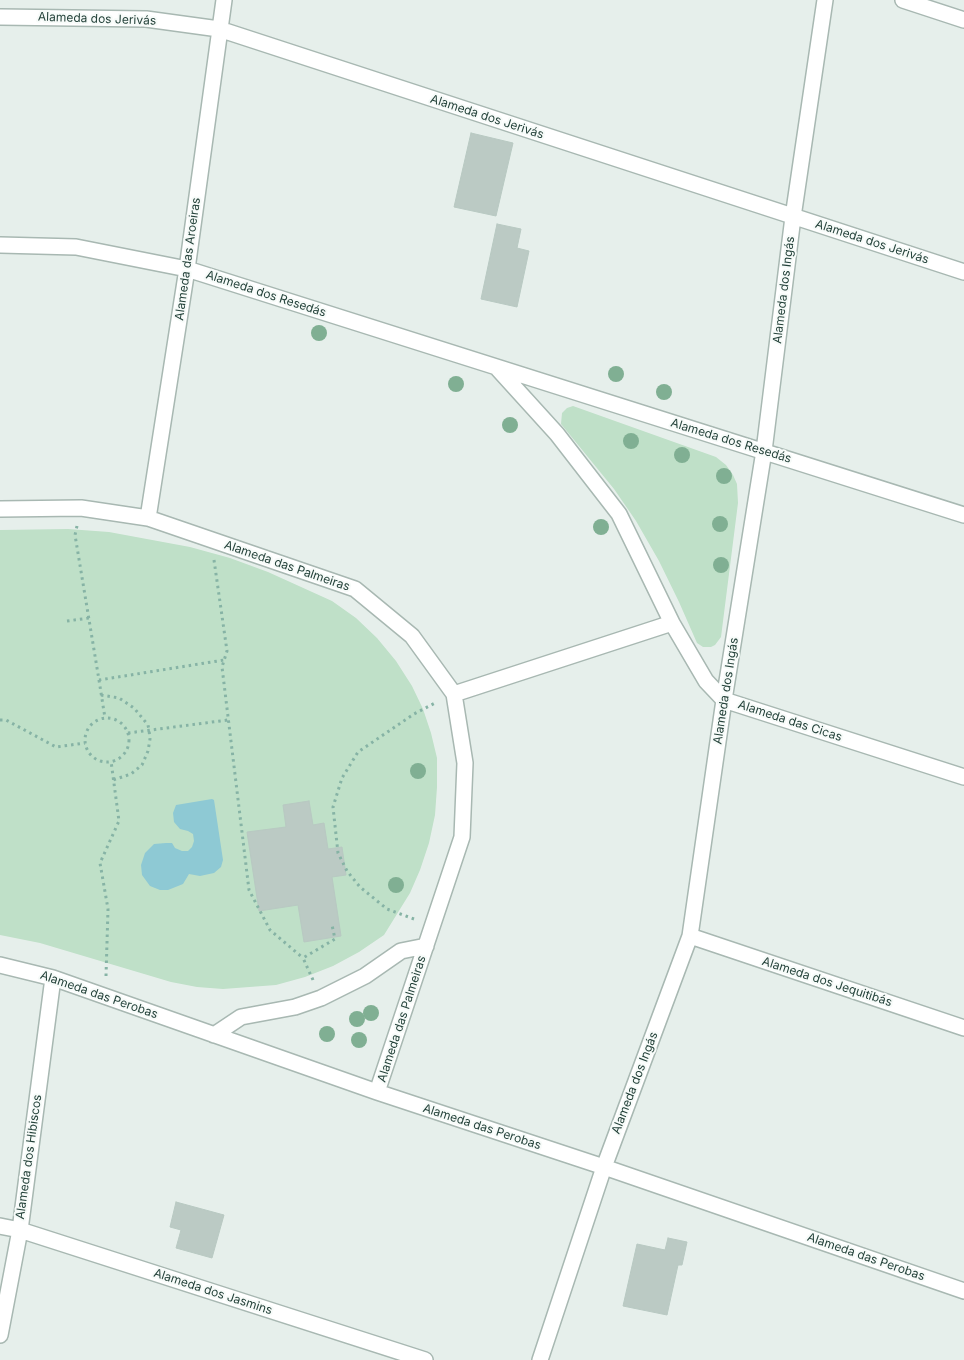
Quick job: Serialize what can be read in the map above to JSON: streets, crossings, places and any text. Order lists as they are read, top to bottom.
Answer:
{
  "streets": {
    "street": [
      "Alameda dos Jerivás",
      "Alameda das Aroeiras",
      "Alameda dos Ingás",
      "Alameda dos Resedás",
      "Alameda das Palmeiras",
      "Alameda das Cicas",
      "Alameda dos Jequitibás",
      "Alameda das Perobas",
      "Alameda dos Hibiscos",
      "Alameda dos Jasmins"
    ]
  },
  "crossings": [
    ["Alameda dos Jerivás", "Alameda das Aroeiras"],
    ["Alameda dos Jerivás", "Alameda dos Ingás"],
    ["Alameda das Aroeiras", "Alameda dos Resedás"],
    ["Alameda das Aroeiras", "Alameda das Palmeiras"],
    ["Alameda dos Ingás", "Alameda dos Resedás"],
    ["Alameda dos Ingás", "Alameda das Cicas"],
    ["Alameda dos Ingás", "Alameda dos Jequitibás"],
    ["Alameda dos Ingás", "Alameda das Perobas"],
    ["Alameda das Palmeiras", "Alameda das Perobas"],
    ["Alameda das Perobas", "Alameda dos Hibiscos"],
    ["Alameda dos Hibiscos", "Alameda dos Jasmins"]
  ]
}
